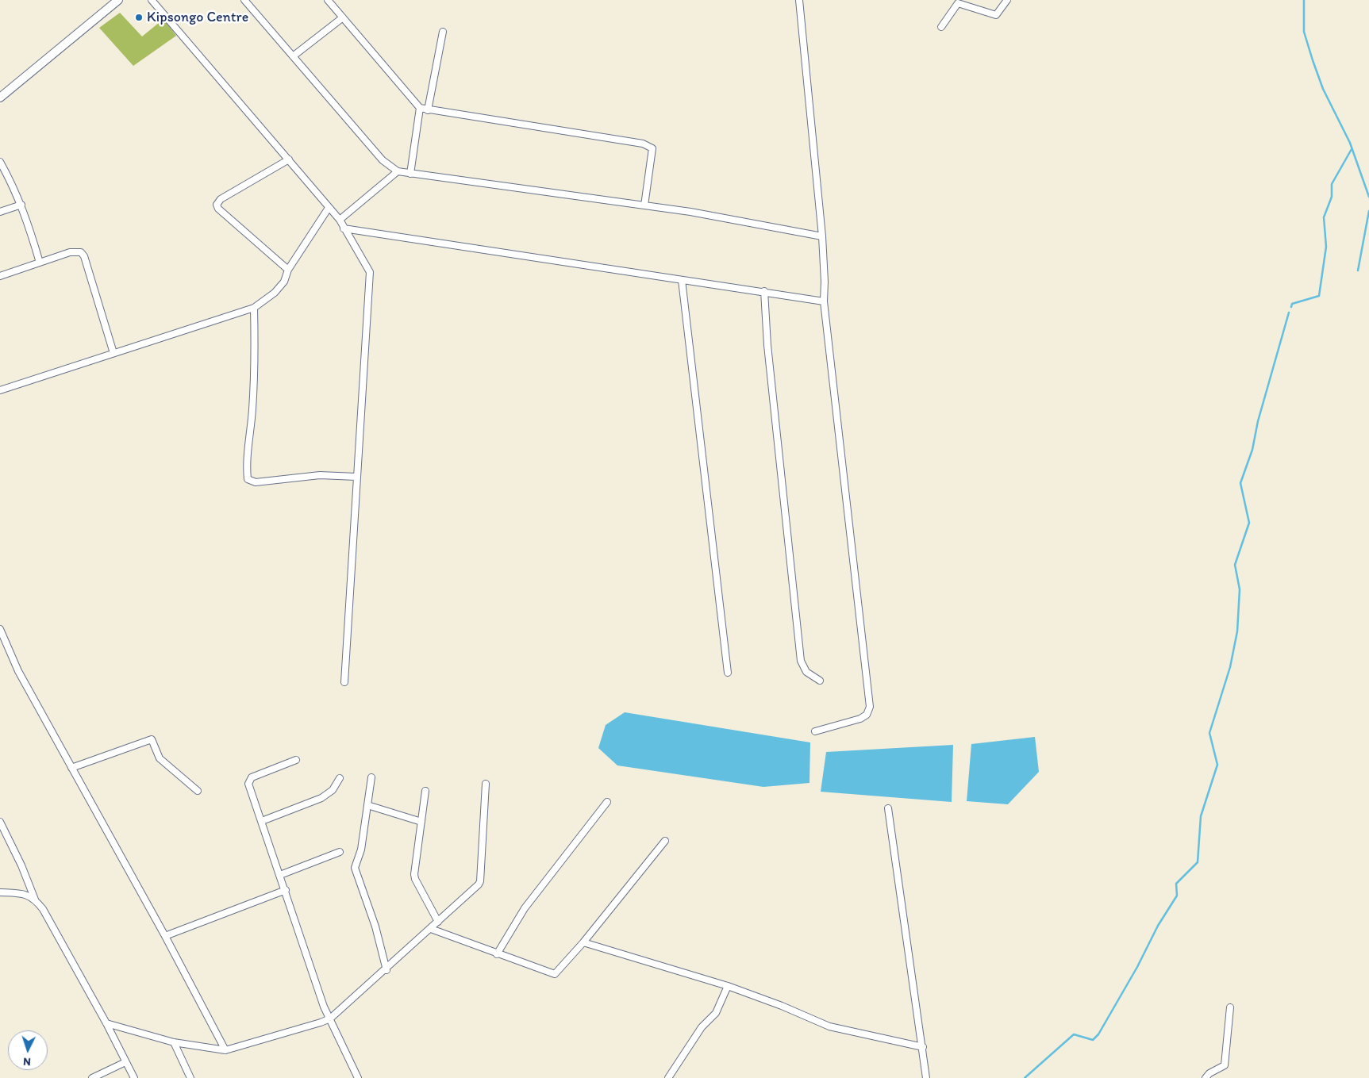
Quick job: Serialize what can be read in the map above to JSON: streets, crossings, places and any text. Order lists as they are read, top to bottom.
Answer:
{
  "places": ["Kipsongo Centre"],
  "north": "bottom"
}
